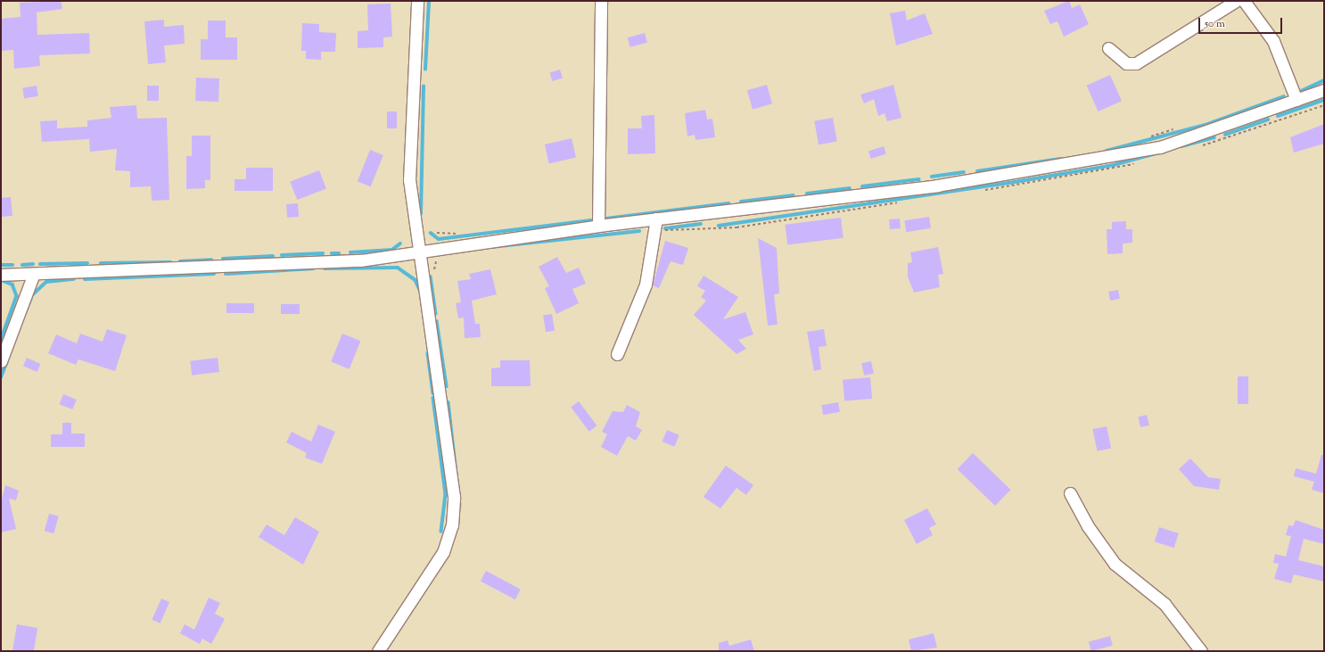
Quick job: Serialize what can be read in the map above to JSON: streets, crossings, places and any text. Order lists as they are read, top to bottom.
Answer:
{
  "scale_bar": "50 m"
}
